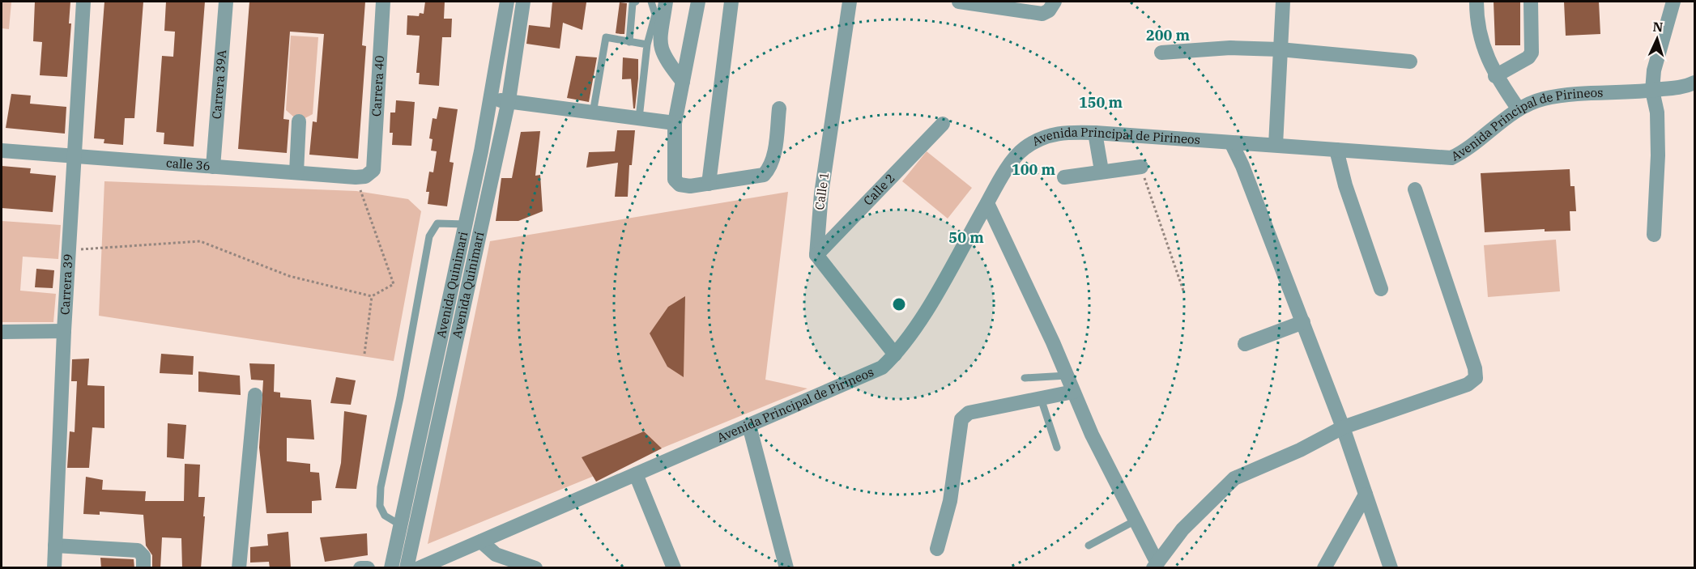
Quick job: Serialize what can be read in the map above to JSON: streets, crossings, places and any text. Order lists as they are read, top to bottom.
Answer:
{
  "streets": {
    "street": [
      "Carrera 39A",
      "Carrera 40",
      "Avenida Principal de Pirineos",
      "calle 36",
      "Calle 2",
      "Calle 1",
      "Carrera 39",
      "Avenida Quinimari",
      "Avenida Quinimarí"
    ]
  },
  "crossings": [
    ["Carrera 39A", "calle 36"],
    ["Carrera 40", "calle 36"],
    ["calle 36", "Carrera 39"],
    ["Calle 2", "Calle 1"]
  ],
  "north": "top",
  "rings": [
    "200 m",
    "150 m",
    "100 m",
    "50 m"
  ]
}
